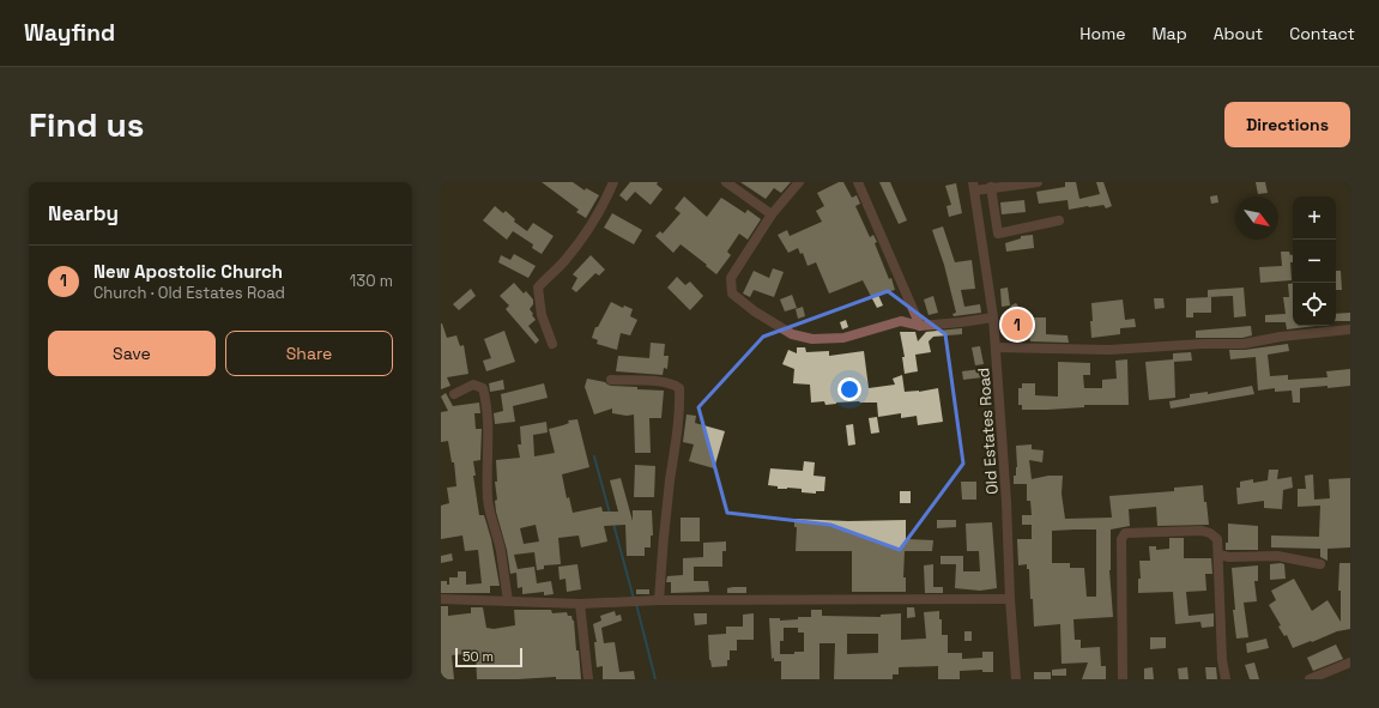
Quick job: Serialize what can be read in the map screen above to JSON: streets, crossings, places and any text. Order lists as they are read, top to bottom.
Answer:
{
  "streets": {
    "street": ["Old Estates Road"]
  },
  "scale_bar": "50 m",
  "north": "bottom right",
  "page": {
    "header": "Wayfind",
    "nav": [
      "Home",
      "Map",
      "About",
      "Contact"
    ],
    "buttons": [
      "Directions",
      ["Save", "Share"]
    ],
    "title": "Find us",
    "heading": "Nearby",
    "map_buttons": ["+", "−"],
    "list": [
      {
        "mark": "1",
        "name": "New Apostolic Church",
        "note": "Church · Old Estates Road",
        "value": "130 m"
      }
    ],
    "pins": "1",
    "scale": "50 m"
  }
}
